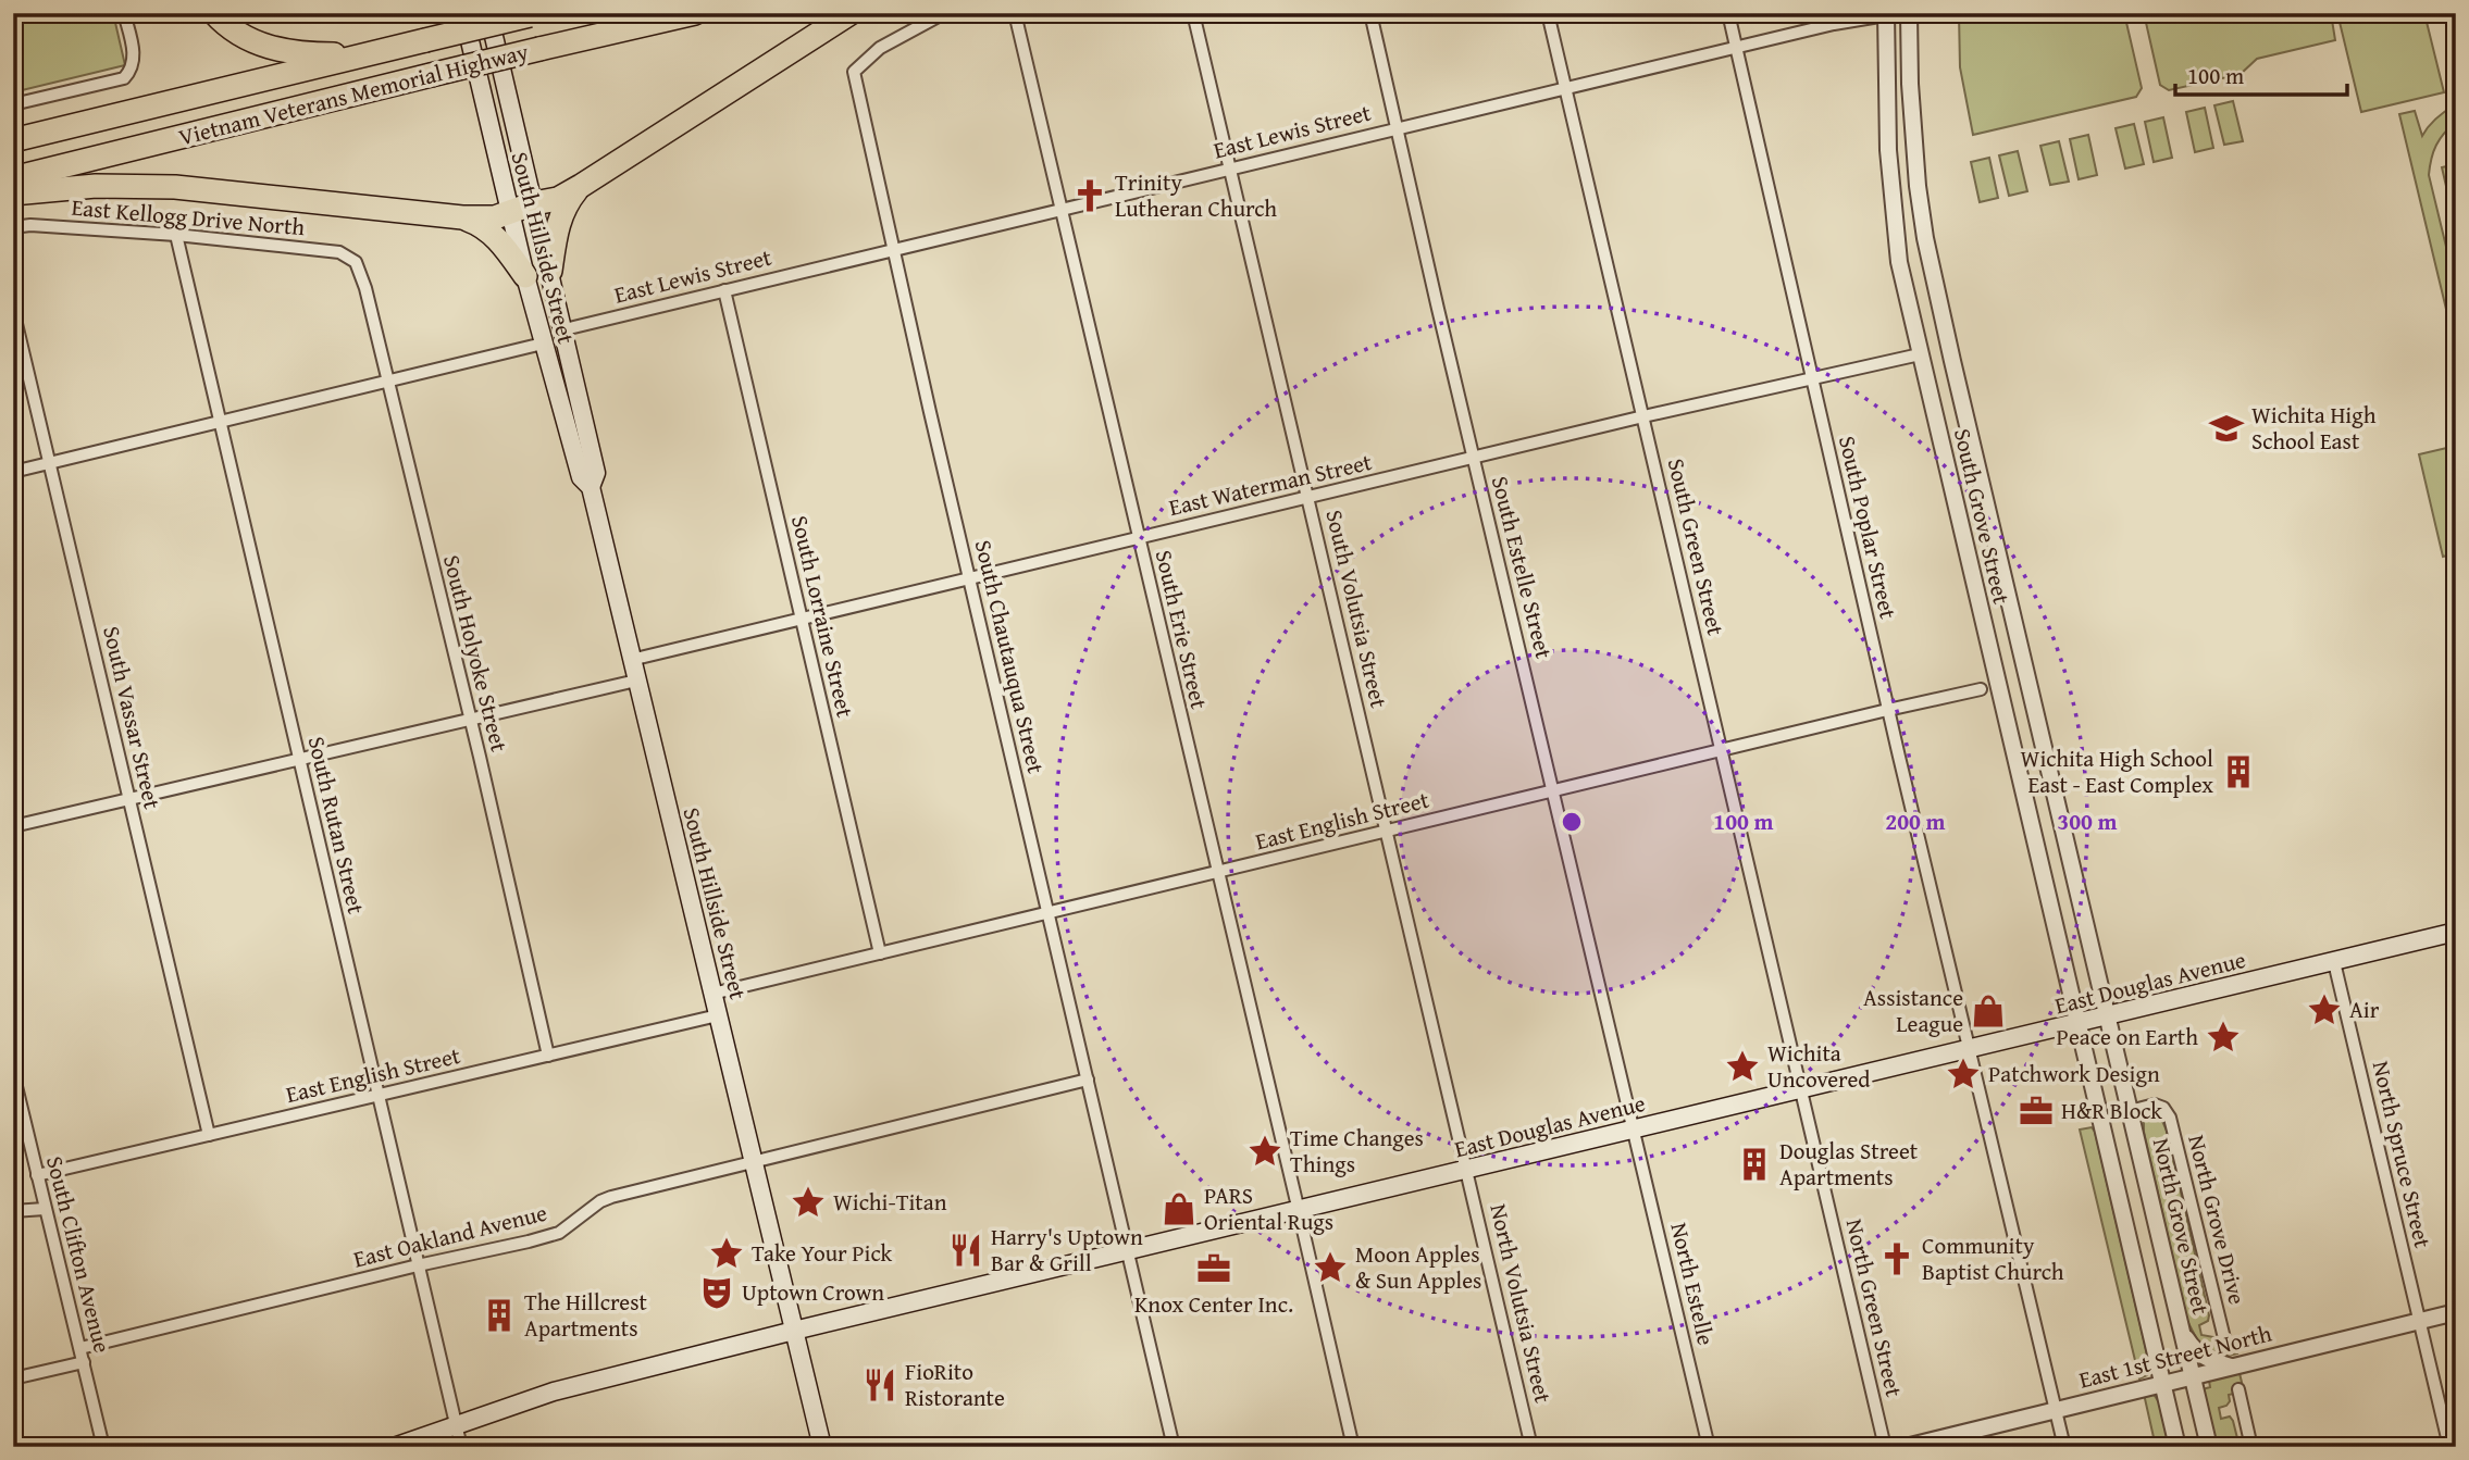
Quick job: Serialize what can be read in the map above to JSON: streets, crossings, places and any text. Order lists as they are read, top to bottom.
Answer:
{
  "streets": {
    "highway": ["Vietnam Veterans Memorial Highway"],
    "main road": ["South Hillside Street", "East Douglas Avenue"],
    "street": [
      "East Lewis Street",
      "East Kellogg Drive North",
      "East Waterman Street",
      "South Grove Street",
      "South Poplar Street",
      "South Green Street",
      "South Estelle Street",
      "South Volutsia Street",
      "South Lorraine Street",
      "South Erie Street",
      "South Holyoke Street",
      "South Chautauqua Street",
      "South Vassar Street",
      "East English Street",
      "South Rutan Street",
      "North Spruce Street",
      "North Grove Drive",
      "North Grove Street",
      "East Oakland Avenue",
      "South Clifton Avenue",
      "North Estelle",
      "North Volutsia Street",
      "North Green Street",
      "East 1st Street North"
    ]
  },
  "crossings": [
    ["East Lewis Street", "South Hillside Street"],
    ["East Lewis Street", "South Grove Street"],
    ["East Lewis Street", "South Poplar Street"],
    ["East Lewis Street", "South Green Street"],
    ["East Lewis Street", "South Estelle Street"],
    ["East Lewis Street", "South Volutsia Street"],
    ["East Lewis Street", "South Lorraine Street"],
    ["East Lewis Street", "South Erie Street"],
    ["East Lewis Street", "South Chautauqua Street"],
    ["East Kellogg Drive North", "South Holyoke Street"],
    ["East Kellogg Drive North", "South Rutan Street"],
    ["South Hillside Street", "East Waterman Street"],
    ["South Hillside Street", "East English Street"],
    ["South Hillside Street", "East Douglas Avenue"],
    ["South Hillside Street", "East Oakland Avenue"],
    ["East Waterman Street", "South Grove Street"],
    ["East Waterman Street", "South Poplar Street"],
    ["East Waterman Street", "South Green Street"],
    ["East Waterman Street", "South Estelle Street"],
    ["East Waterman Street", "South Volutsia Street"],
    ["East Waterman Street", "South Lorraine Street"],
    ["East Waterman Street", "South Erie Street"],
    ["East Waterman Street", "South Chautauqua Street"],
    ["South Grove Street", "East Douglas Avenue"],
    ["South Grove Street", "North Grove Street"],
    ["South Poplar Street", "East English Street"],
    ["South Poplar Street", "East Douglas Avenue"],
    ["South Poplar Street", "East 1st Street North"],
    ["South Green Street", "East English Street"],
    ["South Green Street", "East Douglas Avenue"],
    ["South Green Street", "North Green Street"],
    ["South Estelle Street", "East English Street"],
    ["South Estelle Street", "East Douglas Avenue"],
    ["South Estelle Street", "North Estelle"],
    ["South Volutsia Street", "East English Street"],
    ["South Volutsia Street", "East Douglas Avenue"],
    ["South Volutsia Street", "North Volutsia Street"],
    ["South Lorraine Street", "East English Street"],
    ["South Erie Street", "East English Street"],
    ["South Erie Street", "East Douglas Avenue"],
    ["South Holyoke Street", "East English Street"],
    ["South Chautauqua Street", "East English Street"],
    ["South Chautauqua Street", "East Douglas Avenue"],
    ["South Chautauqua Street", "East Oakland Avenue"],
    ["South Vassar Street", "East English Street"],
    ["East English Street", "South Rutan Street"],
    ["East English Street", "South Clifton Avenue"],
    ["South Rutan Street", "East Douglas Avenue"],
    ["South Rutan Street", "East Oakland Avenue"],
    ["East Douglas Avenue", "North Spruce Street"],
    ["East Douglas Avenue", "North Grove Street"],
    ["East Douglas Avenue", "North Estelle"],
    ["East Douglas Avenue", "North Volutsia Street"],
    ["East Douglas Avenue", "North Green Street"],
    ["North Spruce Street", "East 1st Street North"],
    ["North Grove Drive", "North Grove Street"],
    ["North Grove Street", "East 1st Street North"],
    ["East Oakland Avenue", "South Clifton Avenue"]
  ],
  "places": {
    "church": ["Trinity Lutheran Church", "Community Baptist Church"],
    "school or university": ["Wichita High School East"],
    "building": ["Wichita High School East - East Complex", "Douglas Street Apartments", "The Hillcrest Apartments"],
    "place": [
      "Air",
      "Peace on Earth",
      "Wichita Uncovered",
      "Patchwork Design",
      "Time Changes Things",
      "Wichi-Titan",
      "Take Your Pick",
      "Moon Apples & Sun Apples"
    ],
    "shop": ["Assistance League", "PARS Oriental Rugs"],
    "office": ["H&R Block", "Knox Center Inc."],
    "restaurant": ["Harry's Uptown Bar & Grill", "FioRito Ristorante"],
    "theatre": ["Uptown Crown"]
  },
  "scale_bar": "100 m",
  "rings": ["100 m", "200 m", "300 m"]
}
